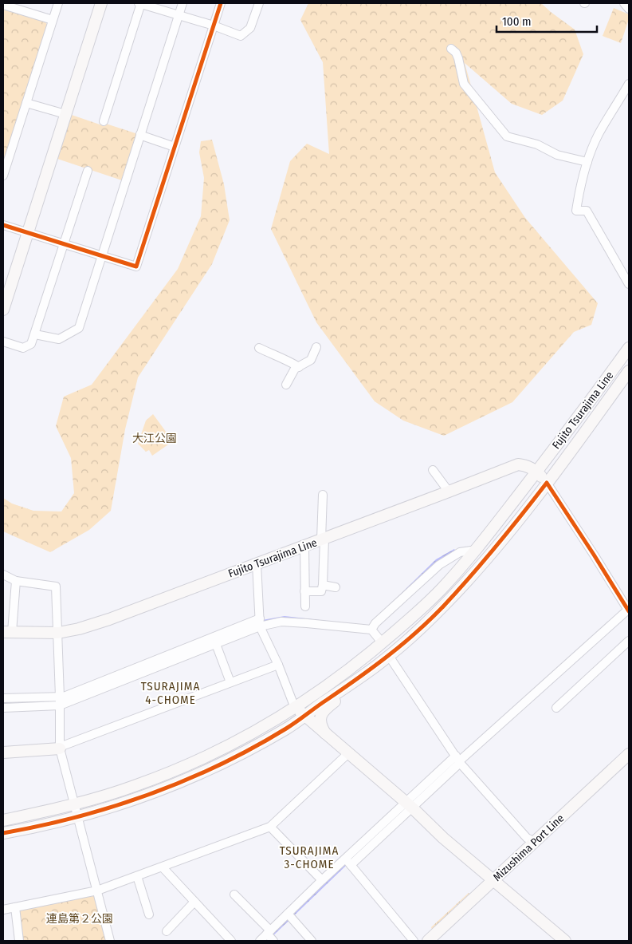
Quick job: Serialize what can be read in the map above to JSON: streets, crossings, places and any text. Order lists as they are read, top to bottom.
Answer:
{
  "streets": {
    "street": ["Fujito Tsurajima Line", "Mizushima Port Line"]
  },
  "districts": ["TSURAJIMA 4-CHOME", "TSURAJIMA 3-CHOME"],
  "parks": ["大江公園", "連島第２公園"],
  "scale_bar": "100 m"
}
